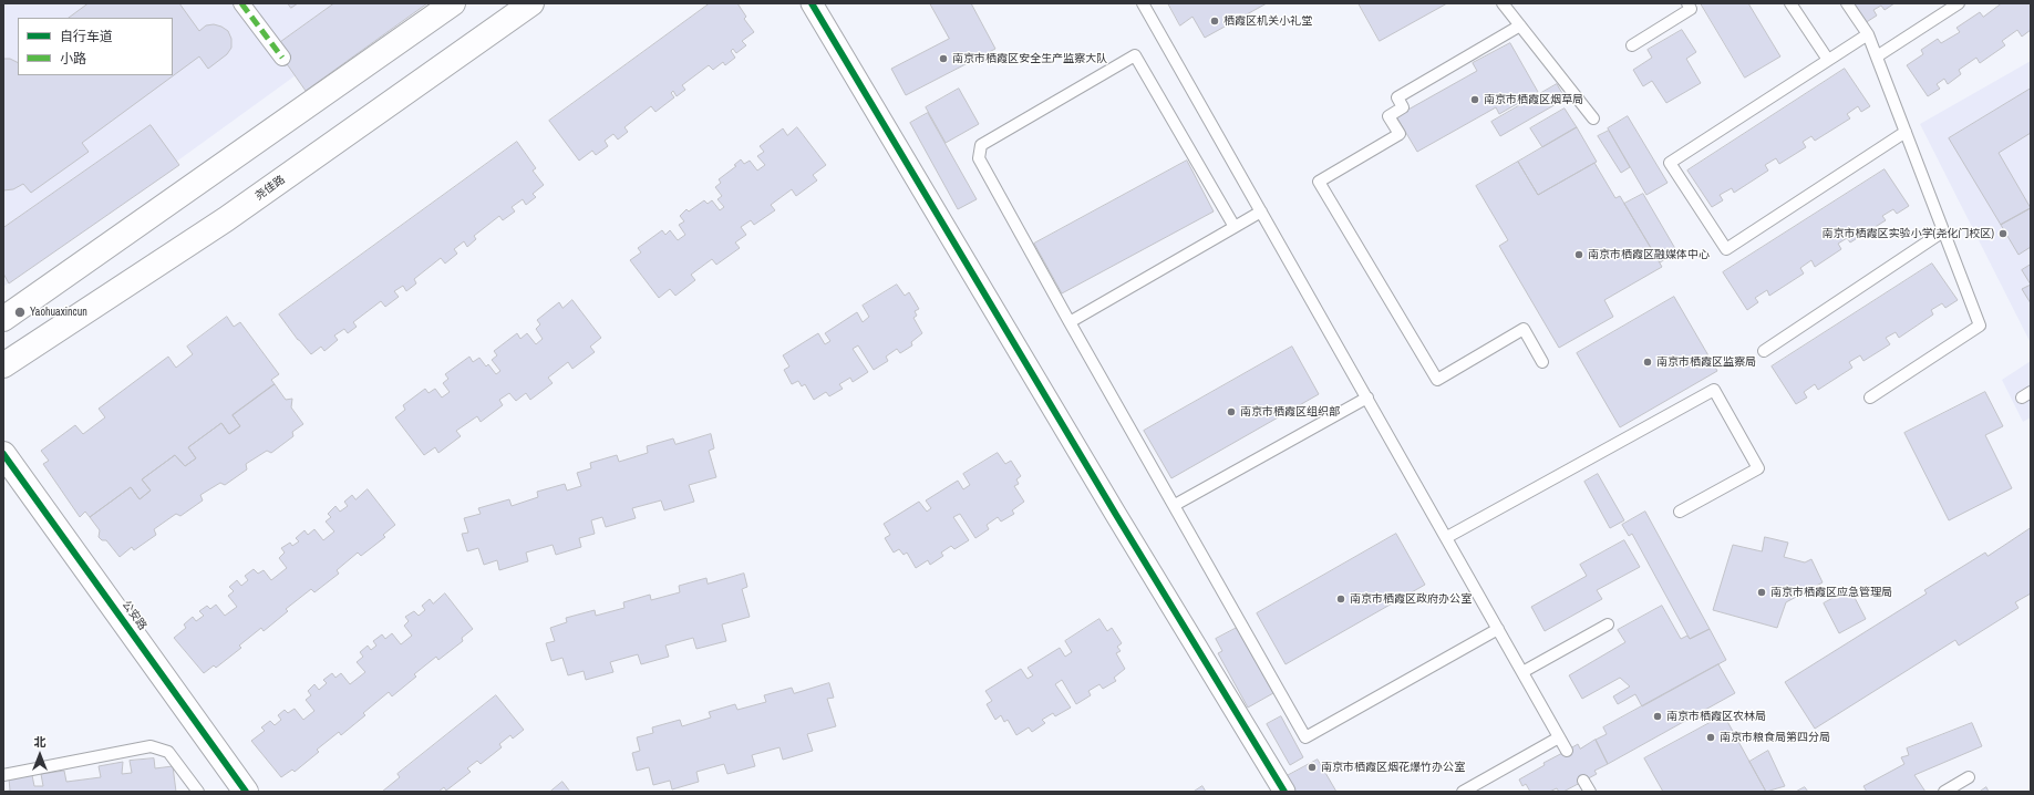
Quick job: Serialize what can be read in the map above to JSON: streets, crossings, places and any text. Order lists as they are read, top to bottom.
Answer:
{
  "streets": {
    "main road": ["尧佳路", "公安路"]
  },
  "places": [
    "栖霞区机关小礼堂",
    "南京市栖霞区安全生产监察大队",
    "南京市栖霞区烟草局",
    "南京市栖霞区实验小学(尧化门校区)",
    "南京市栖霞区融媒体中心",
    "Yaohuaxincun",
    "南京市栖霞区监察局",
    "南京市栖霞区组织部",
    "南京市栖霞区应急管理局",
    "南京市栖霞区政府办公室",
    "南京市栖霞区农林局",
    "南京市粮食局第四分局",
    "南京市栖霞区烟花爆竹办公室"
  ],
  "legend": ["自行车道", "小路"],
  "north": "top"
}
